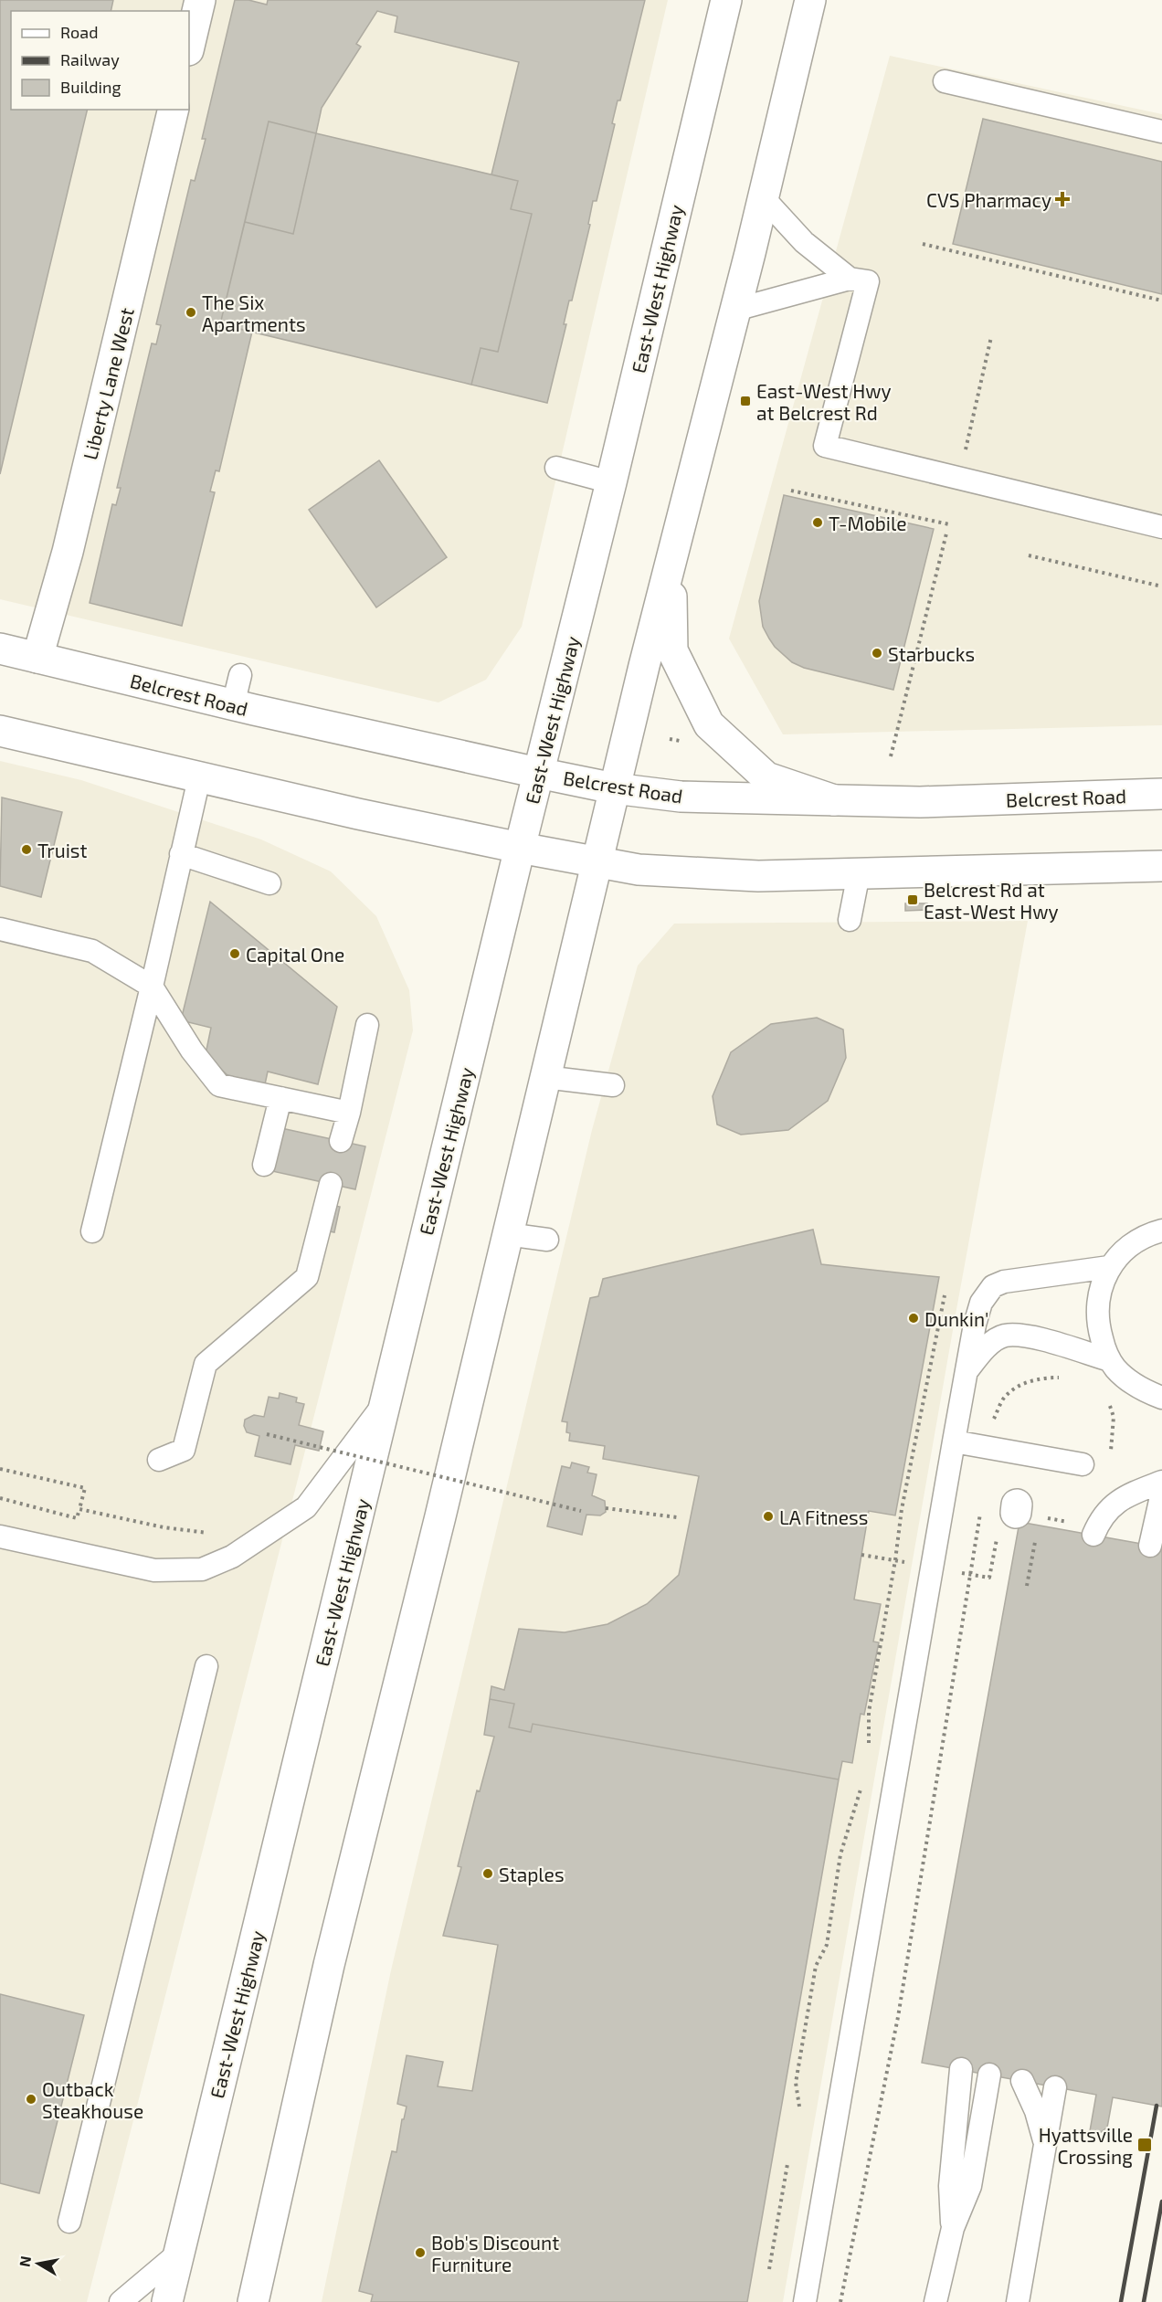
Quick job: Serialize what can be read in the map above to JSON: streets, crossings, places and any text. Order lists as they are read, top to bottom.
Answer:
{
  "streets": {
    "main road": ["East-West Highway", "Liberty Lane West", "Belcrest Road"]
  },
  "crossings": [
    ["East-West Highway", "Belcrest Road"],
    ["Liberty Lane West", "Belcrest Road"]
  ],
  "places": {
    "health": ["CVS Pharmacy"],
    "other": [
      "The Six Apartments",
      "T-Mobile",
      "Starbucks",
      "Truist",
      "Capital One",
      "Dunkin'",
      "LA Fitness",
      "Staples",
      "Outback Steakhouse",
      "Bob's Discount Furniture"
    ],
    "transit": ["East-West Hwy at Belcrest Rd", "Belcrest Rd at East-West Hwy", "Hyattsville Crossing"]
  },
  "legend": ["Road", "Railway", "Building"],
  "north": "left"
}
